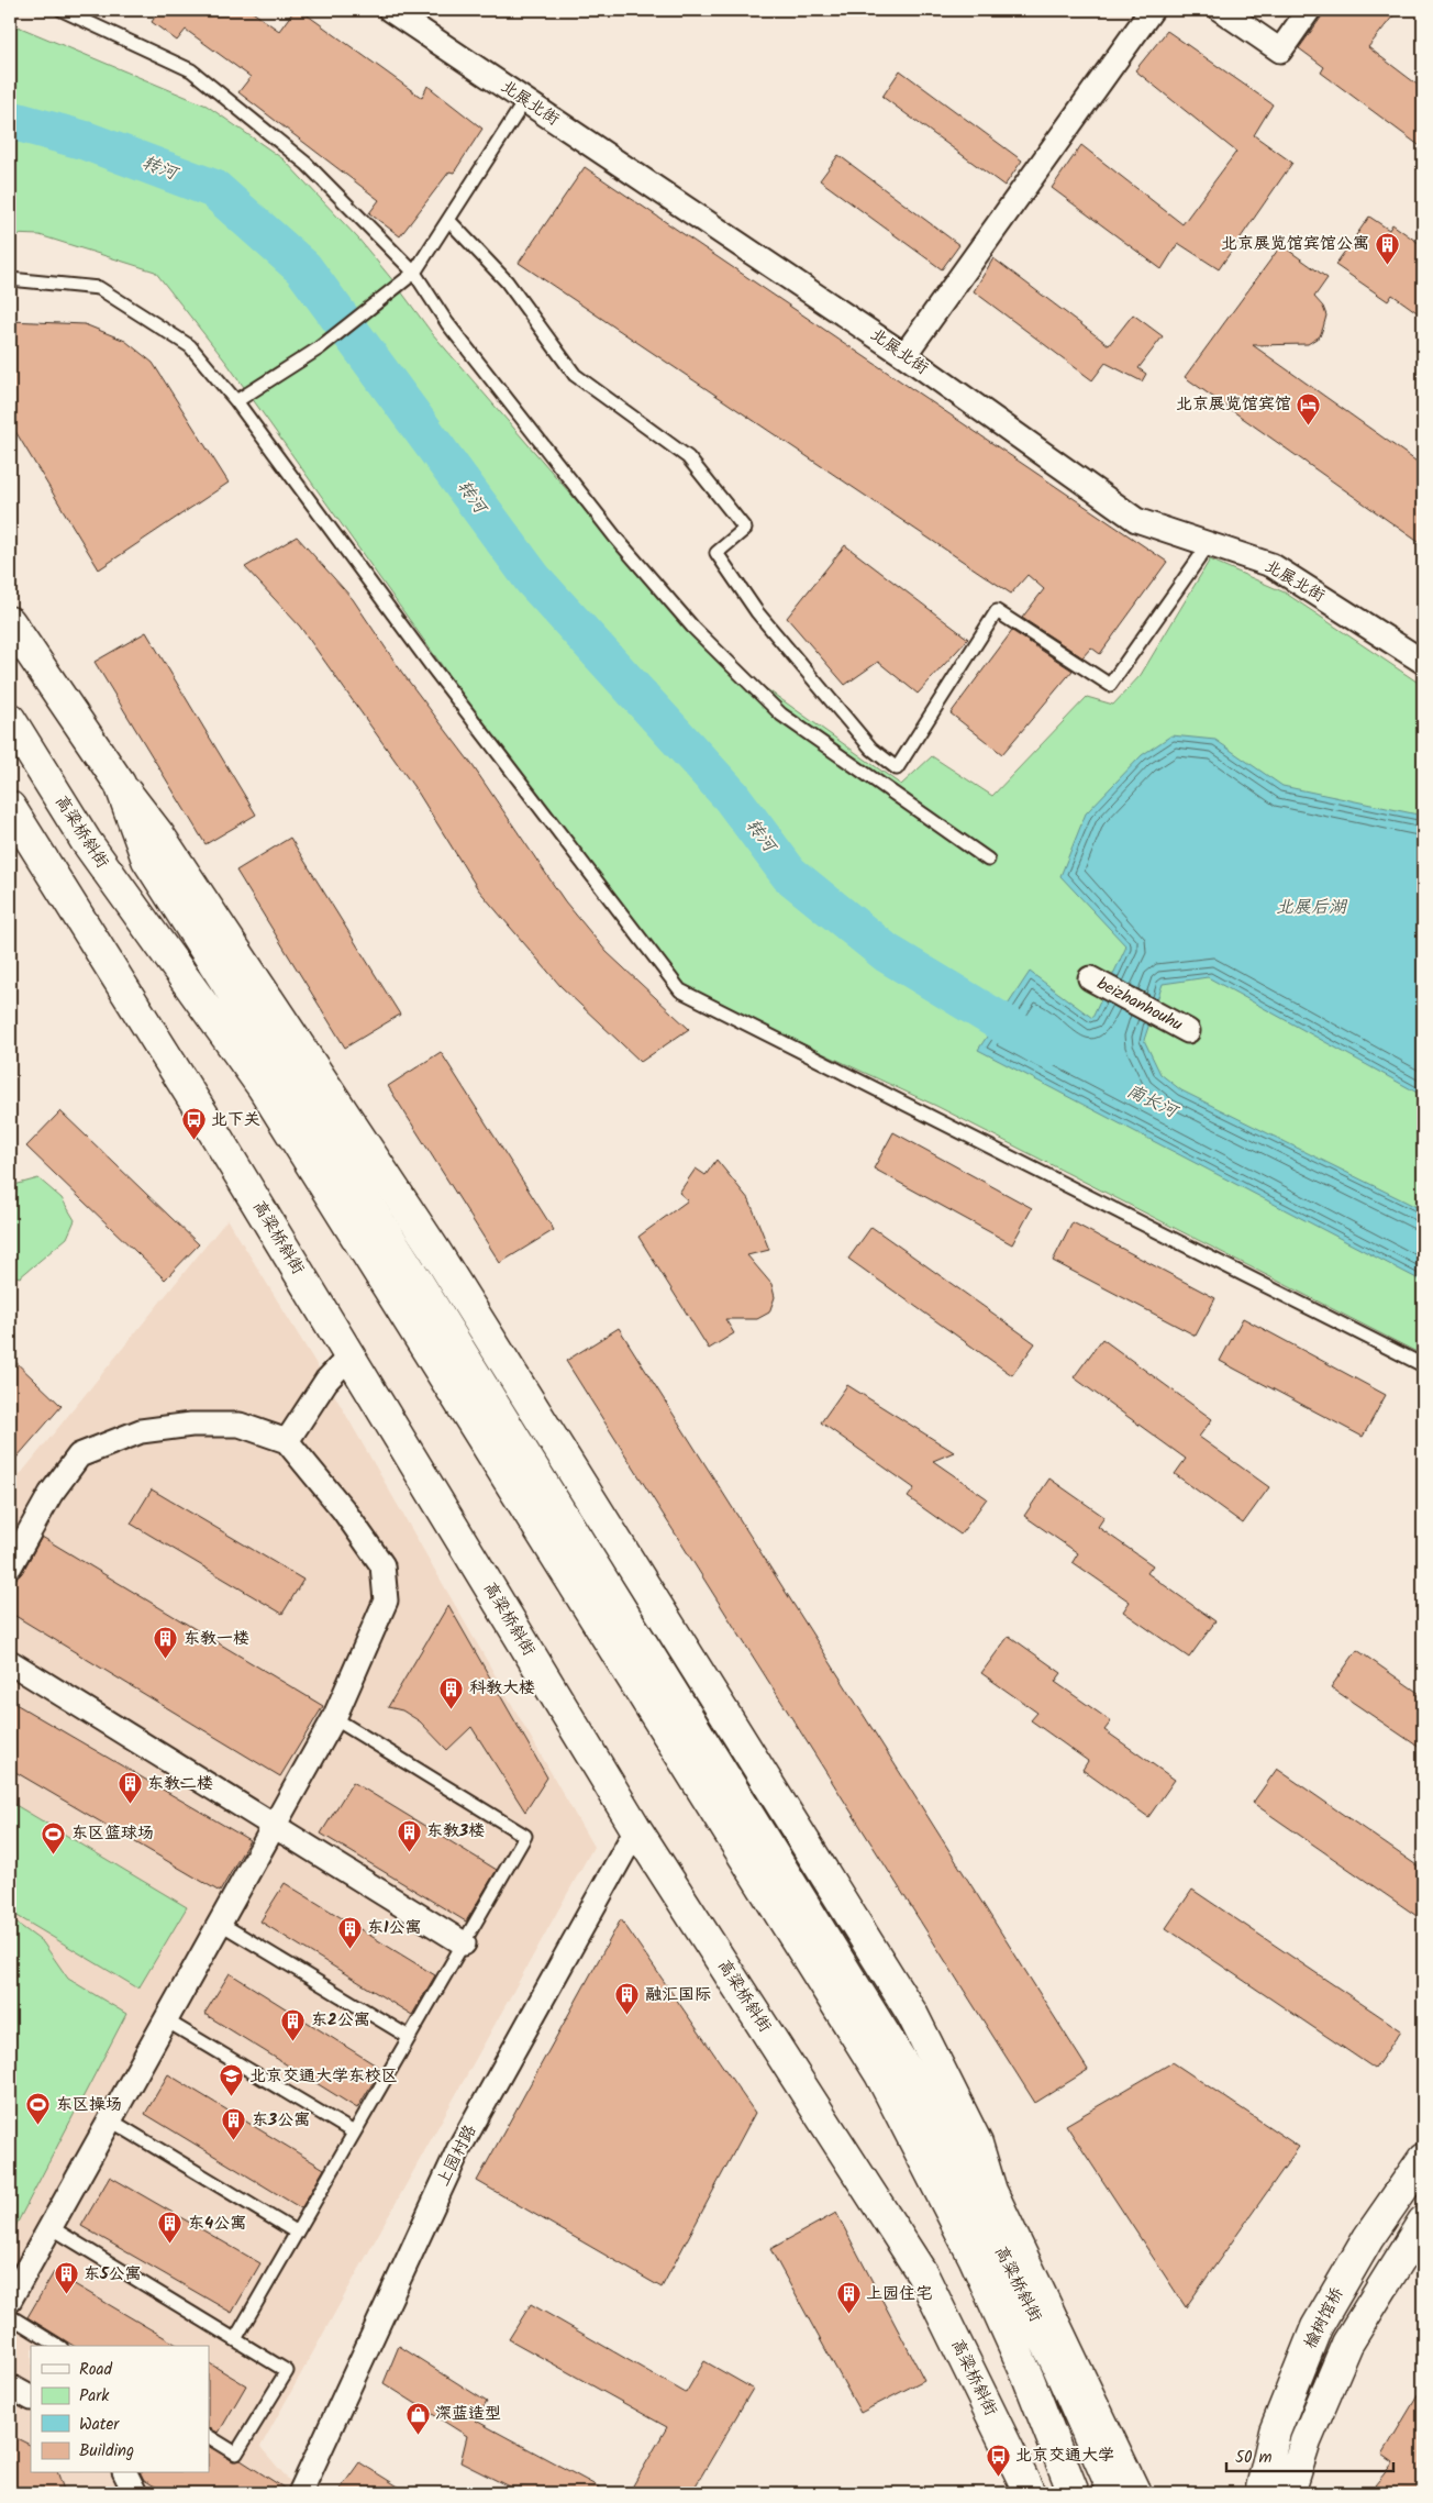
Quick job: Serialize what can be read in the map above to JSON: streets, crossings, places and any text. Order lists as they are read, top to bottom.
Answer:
{
  "streets": {
    "main road": ["高梁桥斜街", "高粱桥斜街", "榆树馆桥"],
    "street": ["北展北街", "beizhanhouhu", "上园村路"]
  },
  "crossings": [
    ["高梁桥斜街", "上园村路"]
  ],
  "water": ["转河", "北展后湖", "南长河"],
  "places": {
    "building": [
      "北京展览馆宾馆公寓",
      "东教一楼",
      "科教大楼",
      "东教二楼",
      "东教3楼",
      "东1公寓",
      "融汇国际",
      "东2公寓",
      "东3公寓",
      "东4公寓",
      "东5公寓",
      "上园住宅"
    ],
    "hotel": ["北京展览馆宾馆"],
    "bus stop": ["北下关", "北京交通大学"],
    "sports": ["东区篮球场", "东区操场"],
    "school or university": ["北京交通大学东校区"],
    "shop": ["深蓝造型"]
  },
  "legend": [
    "Road",
    "Park",
    "Water",
    "Building"
  ],
  "scale_bar": "50 m"
}
